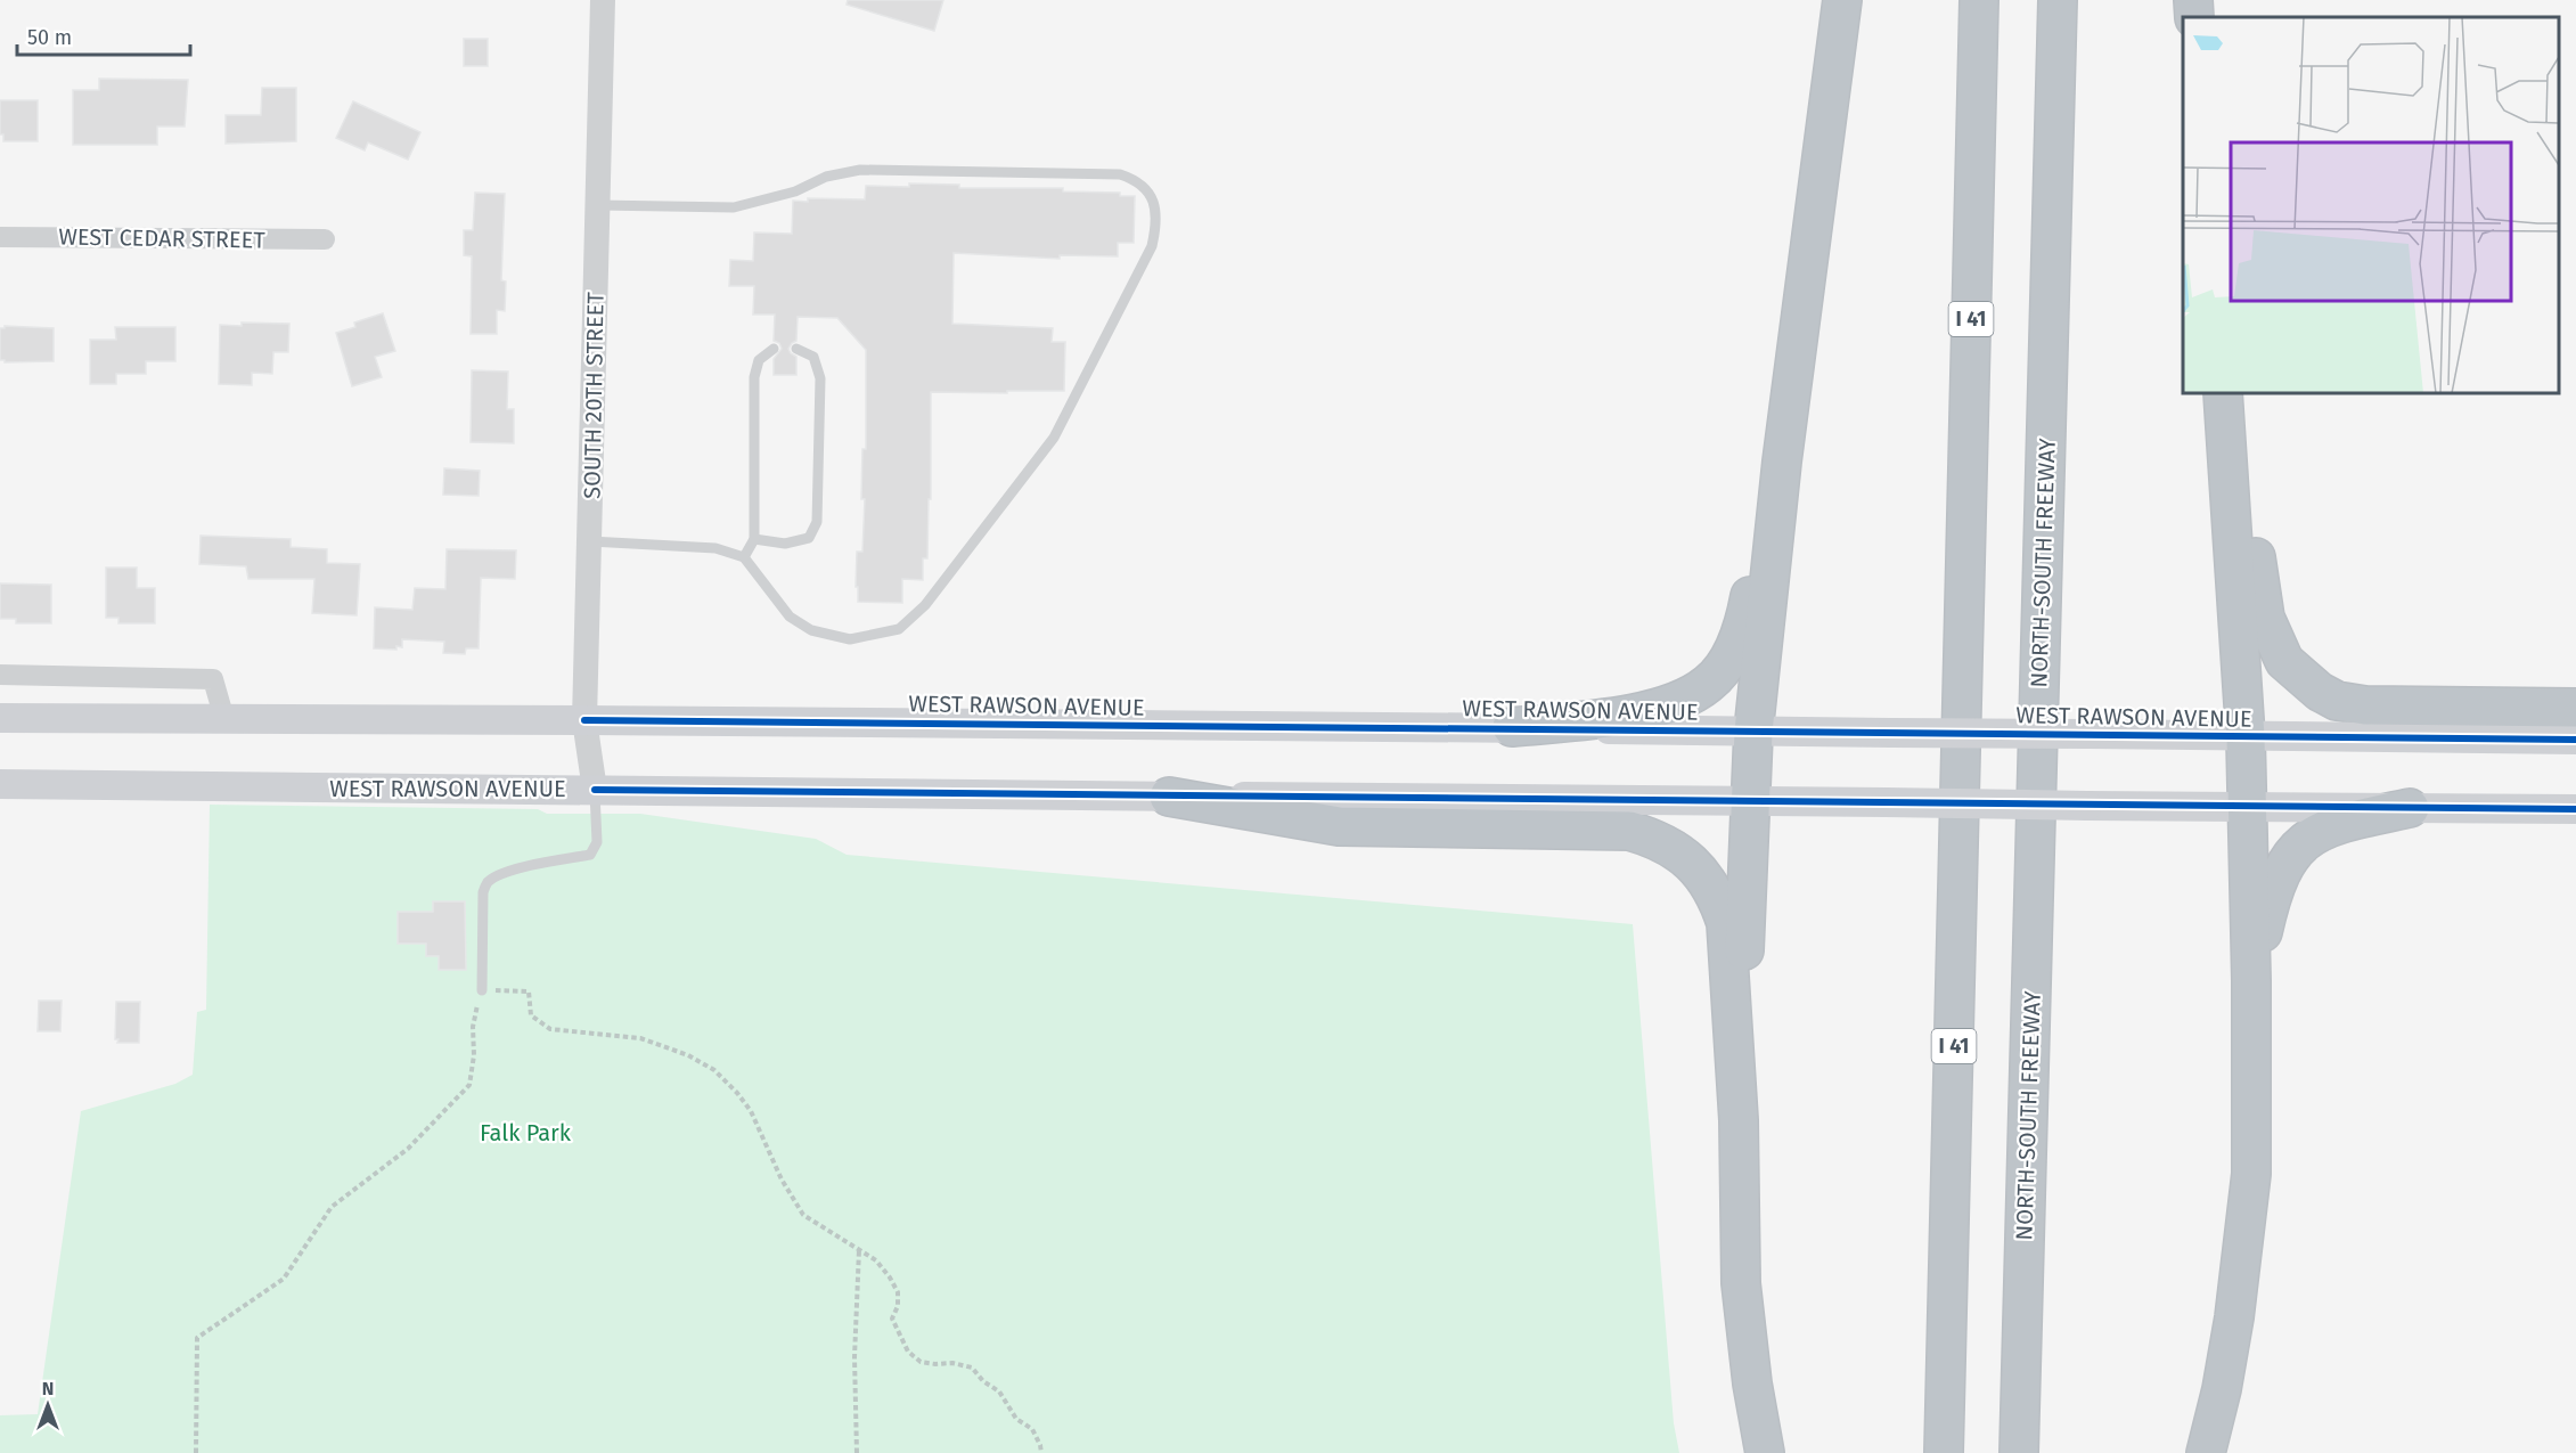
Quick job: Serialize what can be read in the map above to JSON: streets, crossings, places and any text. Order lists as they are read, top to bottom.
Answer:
{
  "streets": {
    "highway": ["I 41", "NORTH-SOUTH FREEWAY"],
    "main road": ["WEST RAWSON AVENUE"],
    "street": ["WEST CEDAR STREET", "SOUTH 20TH STREET"]
  },
  "crossings": [
    ["SOUTH 20TH STREET", "WEST RAWSON AVENUE"]
  ],
  "parks": ["Falk Park"],
  "scale_bar": "50 m",
  "north": "top"
}
